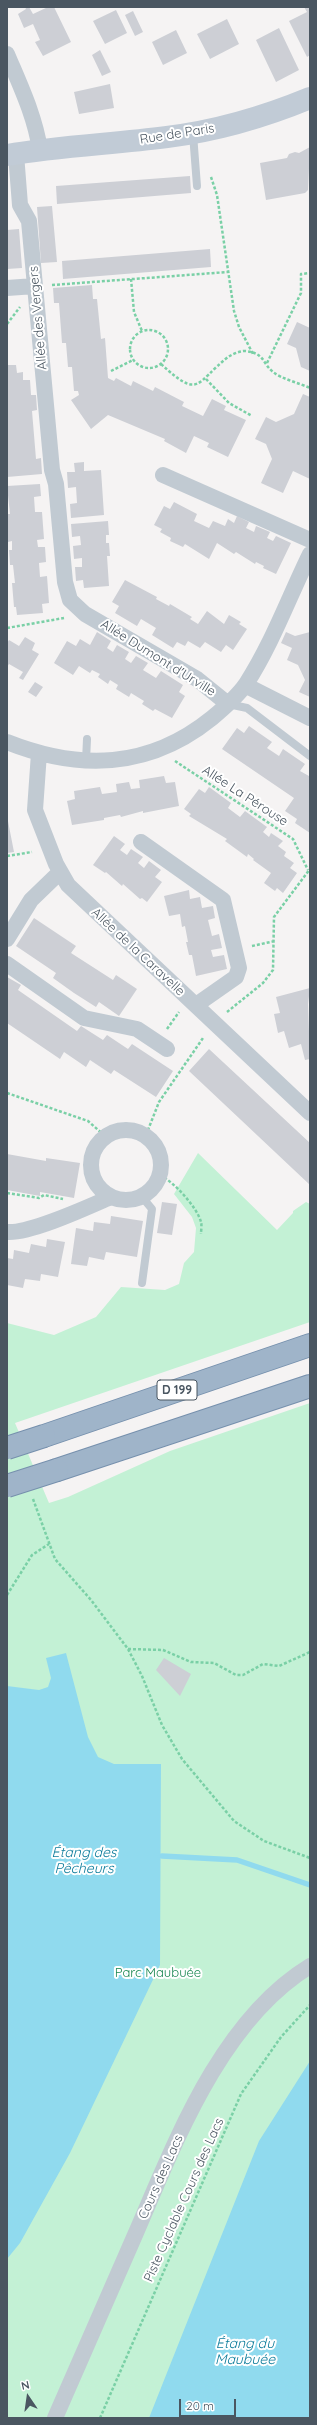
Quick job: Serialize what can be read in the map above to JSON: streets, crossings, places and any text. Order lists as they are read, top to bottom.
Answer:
{
  "streets": {
    "highway": ["D 199"],
    "main road": ["Rue de Paris"],
    "street": [
      "Allée des Vergers",
      "Allée Dumont d'Urville",
      "Allée de la Caravelle",
      "Cours des Lacs"
    ],
    "path": ["Allée La Pérouse", "Piste Cyclable Cours des Lacs"]
  },
  "crossings": [
    ["Rue de Paris", "Allée des Vergers"],
    ["Allée des Vergers", "Allée Dumont d'Urville"]
  ],
  "water": ["Étang des Pêcheurs", "Étang du Maubuée"],
  "parks": ["Parc Maubuée"],
  "scale_bar": "20 m",
  "north": "top"
}
